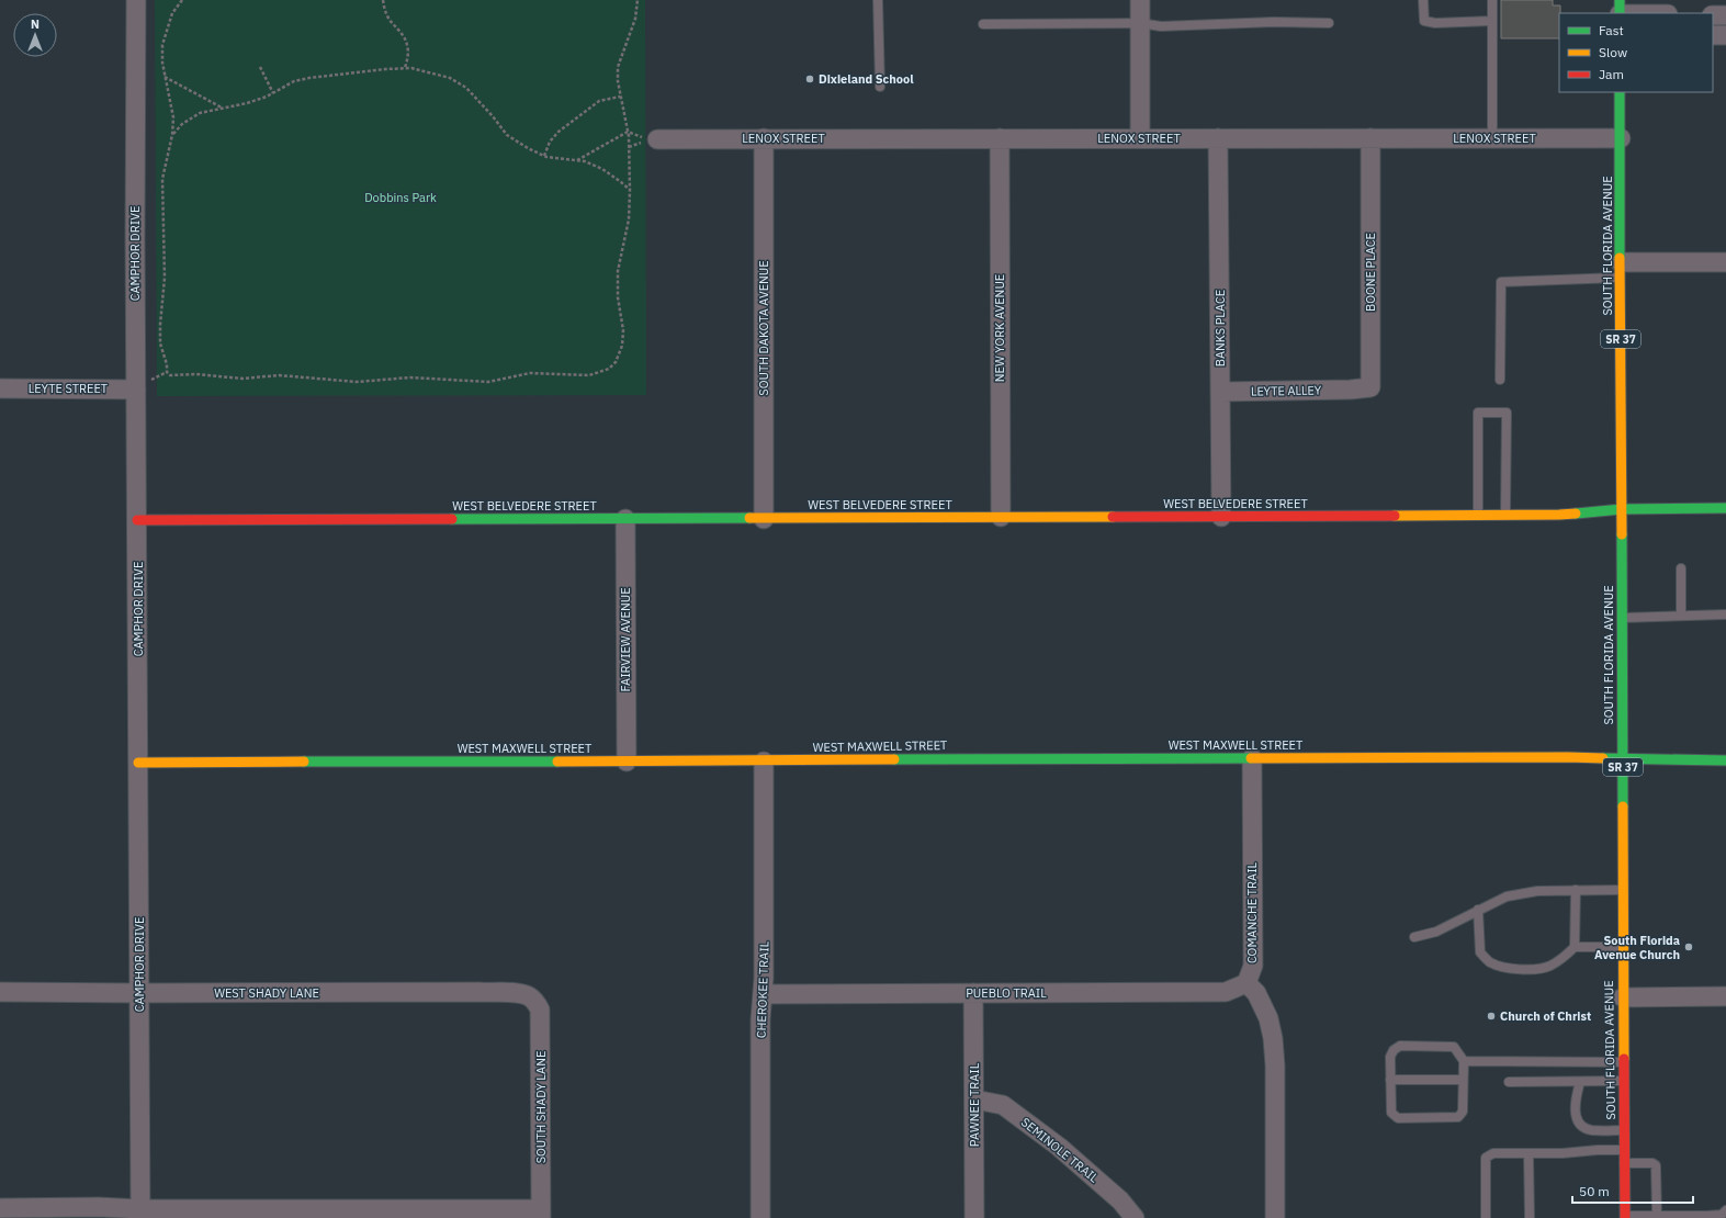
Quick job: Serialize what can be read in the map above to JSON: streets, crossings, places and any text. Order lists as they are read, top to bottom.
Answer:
{
  "streets": {
    "street": [
      "LENOX STREET",
      "SOUTH FLORIDA AVENUE",
      "CAMPHOR DRIVE",
      "BOONE PLACE",
      "SOUTH DAKOTA AVENUE",
      "NEW YORK AVENUE",
      "BANKS PLACE",
      "SR 37",
      "LEYTE STREET",
      "LEYTE ALLEY",
      "WEST BELVEDERE STREET",
      "FAIRVIEW AVENUE",
      "WEST MAXWELL STREET",
      "COMANCHE TRAIL",
      "CHEROKEE TRAIL",
      "WEST SHADY LANE",
      "PUEBLO TRAIL",
      "PAWNEE TRAIL",
      "SOUTH SHADY LANE",
      "SEMINOLE TRAIL"
    ]
  },
  "crossings": [
    ["LENOX STREET", "SOUTH FLORIDA AVENUE"],
    ["LENOX STREET", "BOONE PLACE"],
    ["LENOX STREET", "SOUTH DAKOTA AVENUE"],
    ["LENOX STREET", "NEW YORK AVENUE"],
    ["LENOX STREET", "BANKS PLACE"],
    ["SOUTH FLORIDA AVENUE", "WEST BELVEDERE STREET"],
    ["SOUTH FLORIDA AVENUE", "WEST MAXWELL STREET"],
    ["CAMPHOR DRIVE", "LEYTE STREET"],
    ["CAMPHOR DRIVE", "WEST BELVEDERE STREET"],
    ["CAMPHOR DRIVE", "WEST MAXWELL STREET"],
    ["CAMPHOR DRIVE", "WEST SHADY LANE"],
    ["BOONE PLACE", "LEYTE ALLEY"],
    ["SOUTH DAKOTA AVENUE", "WEST BELVEDERE STREET"],
    ["NEW YORK AVENUE", "WEST BELVEDERE STREET"],
    ["BANKS PLACE", "LEYTE ALLEY"],
    ["BANKS PLACE", "WEST BELVEDERE STREET"],
    ["WEST BELVEDERE STREET", "FAIRVIEW AVENUE"],
    ["FAIRVIEW AVENUE", "WEST MAXWELL STREET"],
    ["WEST MAXWELL STREET", "COMANCHE TRAIL"],
    ["WEST MAXWELL STREET", "CHEROKEE TRAIL"],
    ["COMANCHE TRAIL", "PUEBLO TRAIL"],
    ["CHEROKEE TRAIL", "PUEBLO TRAIL"],
    ["WEST SHADY LANE", "SOUTH SHADY LANE"],
    ["PUEBLO TRAIL", "PAWNEE TRAIL"],
    ["PAWNEE TRAIL", "SEMINOLE TRAIL"]
  ],
  "parks": ["Dobbins Park"],
  "places": ["Dixieland School", "South Florida Avenue Church", "Church of Christ"],
  "legend": ["Fast", "Slow", "Jam"],
  "scale_bar": "50 m",
  "north": "top"
}
